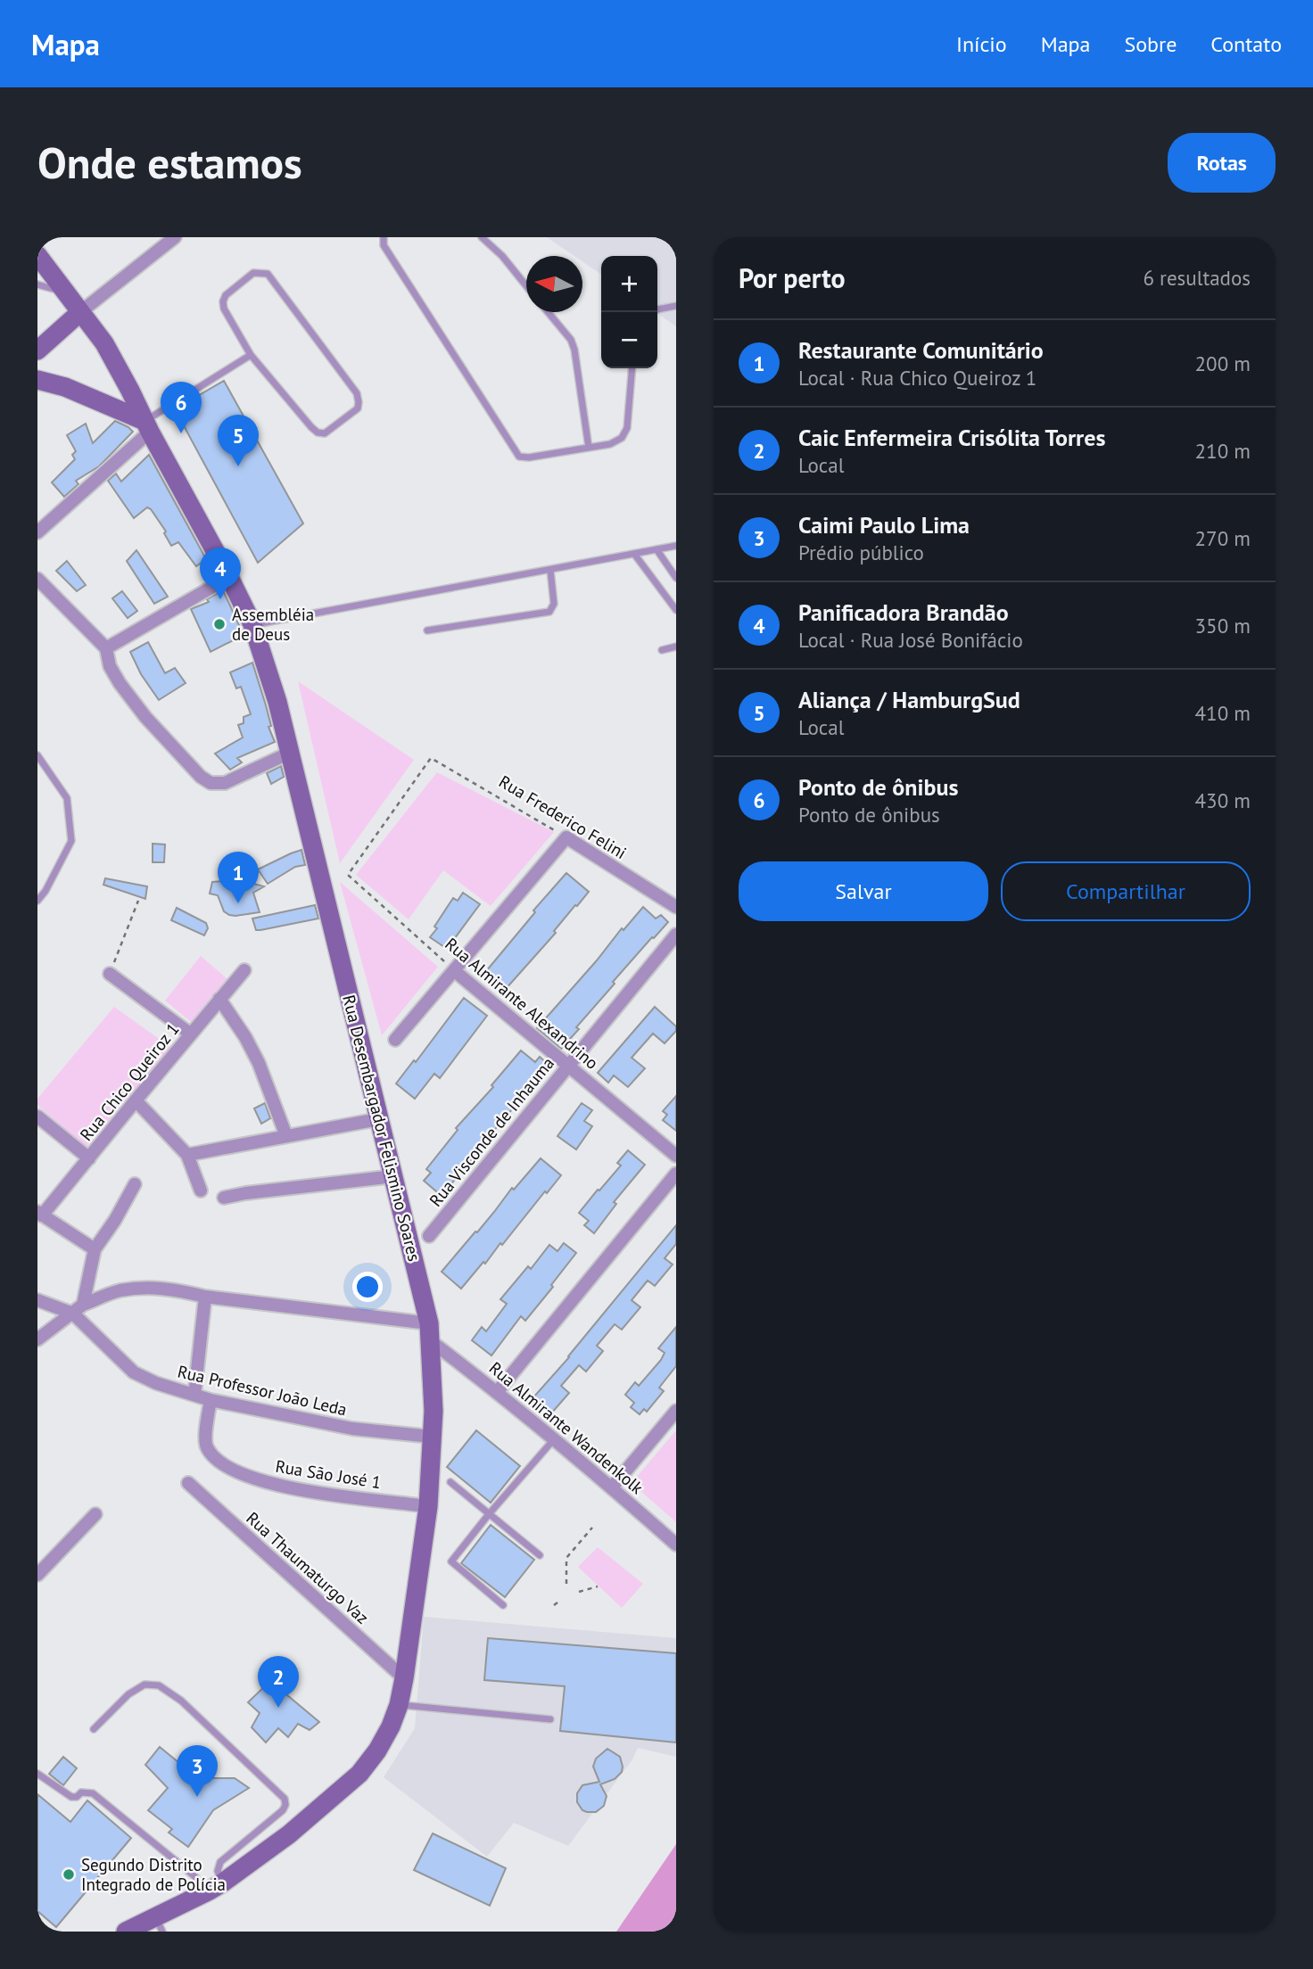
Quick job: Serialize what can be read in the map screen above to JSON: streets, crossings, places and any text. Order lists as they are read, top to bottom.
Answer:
{
  "streets": {
    "street": [
      "Rua Frederico Felini",
      "Rua Almirante Alexandrino",
      "Rua Chico Queiroz 1",
      "Rua Desembargador Felismino Soares",
      "Rua Visconde de Inhauma",
      "Rua Professor João Leda",
      "Rua Almirante Wandenkolk",
      "Rua São José 1",
      "Rua Thaumaturgo Vaz"
    ]
  },
  "crossings": [
    ["Rua Frederico Felini", "Rua Almirante Alexandrino"],
    ["Rua Almirante Alexandrino", "Rua Visconde de Inhauma"],
    ["Rua Desembargador Felismino Soares", "Rua Professor João Leda"],
    ["Rua Desembargador Felismino Soares", "Rua Almirante Wandenkolk"],
    ["Rua Desembargador Felismino Soares", "Rua São José 1"],
    ["Rua Desembargador Felismino Soares", "Rua Thaumaturgo Vaz"],
    ["Rua Professor João Leda", "Rua São José 1"]
  ],
  "places": ["Assembléia de Deus", "Segundo Distrito Integrado de Polícia"],
  "north": "left",
  "page": {
    "header": "Mapa",
    "nav": [
      "Início",
      "Mapa",
      "Sobre",
      "Contato"
    ],
    "buttons": [
      "Rotas",
      ["Salvar", "Compartilhar"]
    ],
    "title": "Onde estamos",
    "heading": ["Por perto", "6 resultados"],
    "map_buttons": ["+", "−"],
    "list": [
      {
        "mark": "1",
        "name": "Restaurante Comunitário",
        "note": "Local · Rua Chico Queiroz 1",
        "value": "200 m"
      },
      {
        "mark": "2",
        "name": "Caic Enfermeira Crisólita Torres",
        "note": "Local",
        "value": "210 m"
      },
      {
        "mark": "3",
        "name": "Caimi Paulo Lima",
        "note": "Prédio público",
        "value": "270 m"
      },
      {
        "mark": "4",
        "name": "Panificadora Brandão",
        "note": "Local · Rua José Bonifácio",
        "value": "350 m"
      },
      {
        "mark": "5",
        "name": "Aliança / HamburgSud",
        "note": "Local",
        "value": "410 m"
      },
      {
        "mark": "6",
        "name": "Ponto de ônibus",
        "note": "Ponto de ônibus",
        "value": "430 m"
      }
    ],
    "pins": [
      "6",
      "5",
      "4",
      "1",
      "2",
      "3"
    ]
  }
}
